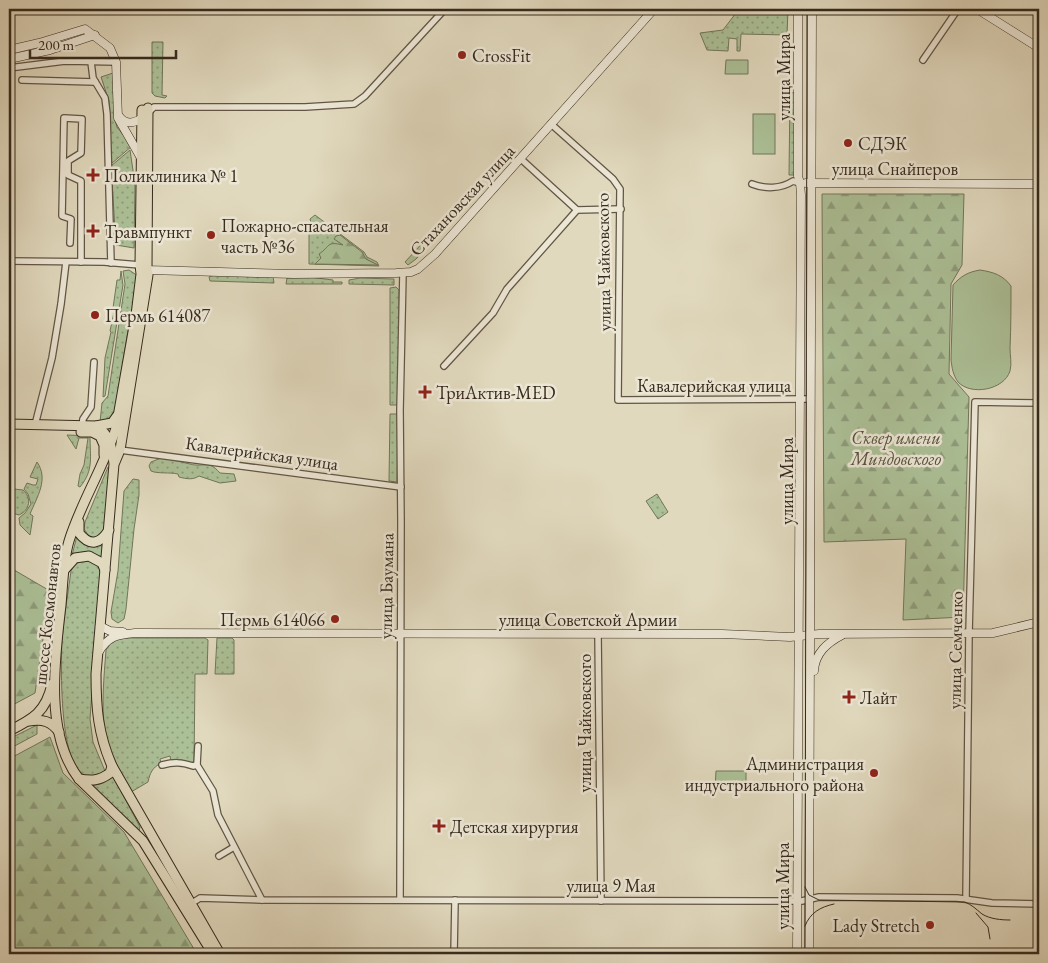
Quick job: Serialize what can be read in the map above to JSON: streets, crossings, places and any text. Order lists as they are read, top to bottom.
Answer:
{
  "streets": {
    "main road": [
      "улица Мира",
      "улица Снайперов",
      "Стахановская улица",
      "шоссе Космонавтов",
      "улица Советской Армии"
    ],
    "street": [
      "улица Чайковского",
      "Кавалерийская улица",
      "улица Баумана",
      "улица Семченко",
      "улица 9 Мая"
    ]
  },
  "crossings": [
    ["улица Мира", "улица Снайперов"],
    ["улица Мира", "Кавалерийская улица"],
    ["улица Мира", "улица Советской Армии"],
    ["улица Мира", "улица 9 Мая"],
    ["Стахановская улица", "улица Чайковского"],
    ["Стахановская улица", "улица Баумана"],
    ["Стахановская улица", "шоссе Космонавтов"],
    ["улица Чайковского", "Кавалерийская улица"],
    ["улица Чайковского", "улица Советской Армии"],
    ["улица Чайковского", "улица 9 Мая"],
    ["Кавалерийская улица", "улица Баумана"],
    ["Кавалерийская улица", "шоссе Космонавтов"],
    ["улица Баумана", "улица Советской Армии"],
    ["улица Баумана", "улица 9 Мая"],
    ["шоссе Космонавтов", "улица Советской Армии"],
    ["шоссе Космонавтов", "улица 9 Мая"],
    ["улица Советской Армии", "улица Семченко"],
    ["улица Семченко", "улица 9 Мая"]
  ],
  "parks": ["Сквер имени Миндовского"],
  "places": {
    "other": [
      "CrossFit",
      "СДЭК",
      "Пожарно-спасательная часть №36",
      "Пермь 614087",
      "Пермь 614066",
      "Администрация индустриального района",
      "Lady Stretch"
    ],
    "health": [
      "Поликлиника № 1",
      "Травмпункт",
      "ТриАктив-MED",
      "Лайт",
      "Детская хирургия"
    ]
  },
  "scale_bar": "200 m"
}
